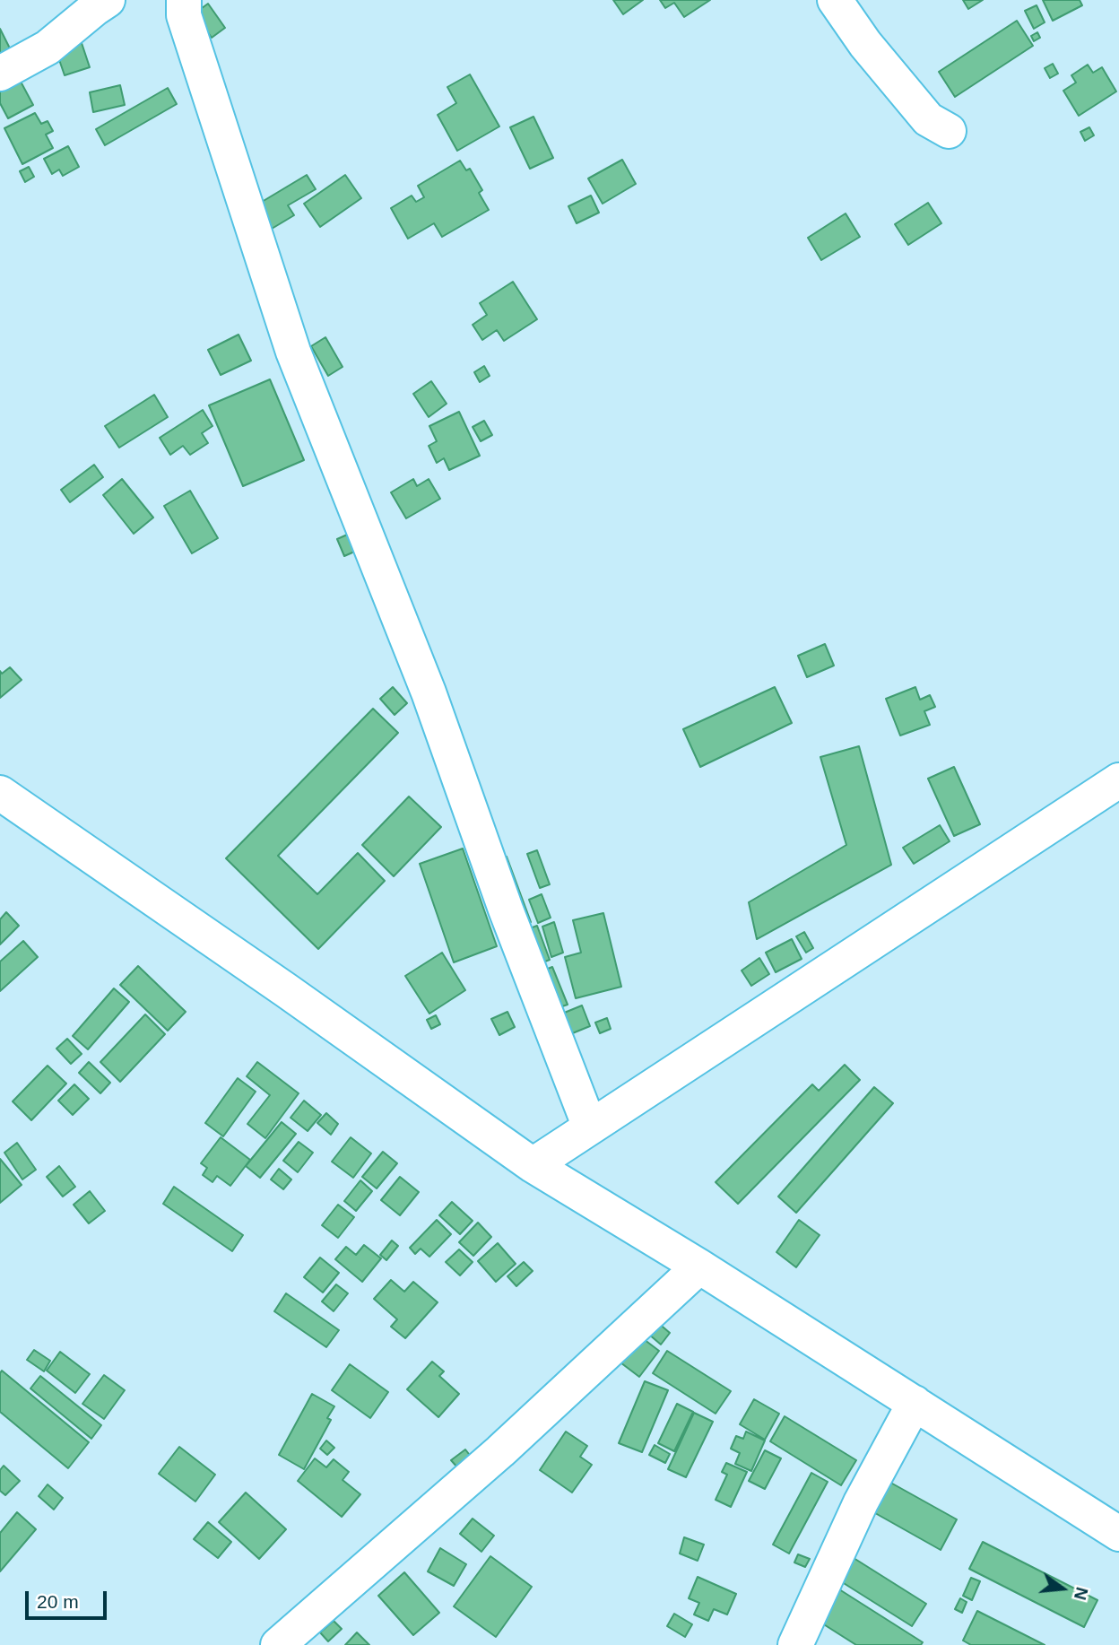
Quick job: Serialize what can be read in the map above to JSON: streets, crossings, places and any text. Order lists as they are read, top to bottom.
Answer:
{
  "scale_bar": "20 m",
  "north": "right"
}
